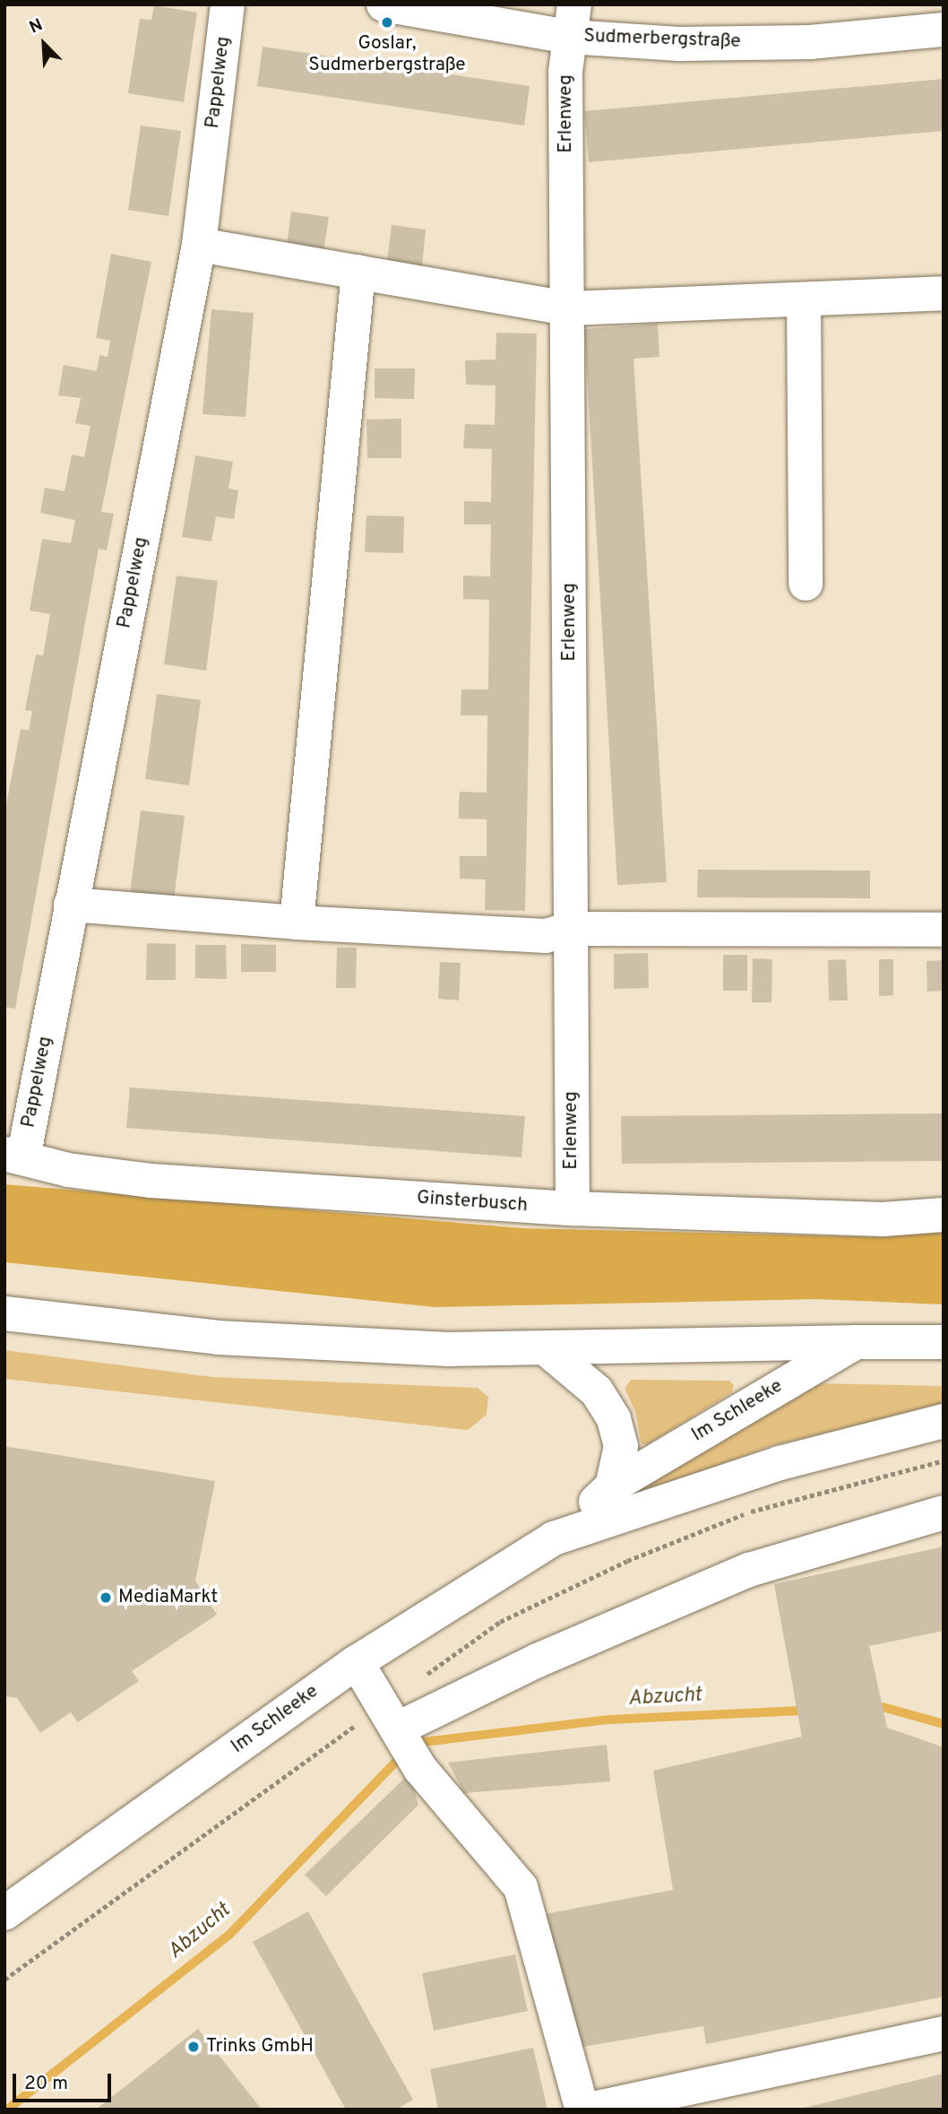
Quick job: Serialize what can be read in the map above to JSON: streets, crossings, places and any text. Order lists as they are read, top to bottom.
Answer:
{
  "streets": {
    "main road": [
      "Sudmerbergstraße",
      "Pappelweg",
      "Erlenweg",
      "Ginsterbusch",
      "Im Schleeke"
    ]
  },
  "crossings": [
    ["Sudmerbergstraße", "Erlenweg"],
    ["Pappelweg", "Ginsterbusch"],
    ["Erlenweg", "Ginsterbusch"]
  ],
  "water": ["Abzucht"],
  "places": ["Goslar, Sudmerbergstraße", "MediaMarkt", "Trinks GmbH"],
  "scale_bar": "20 m",
  "north": "top left"
}
